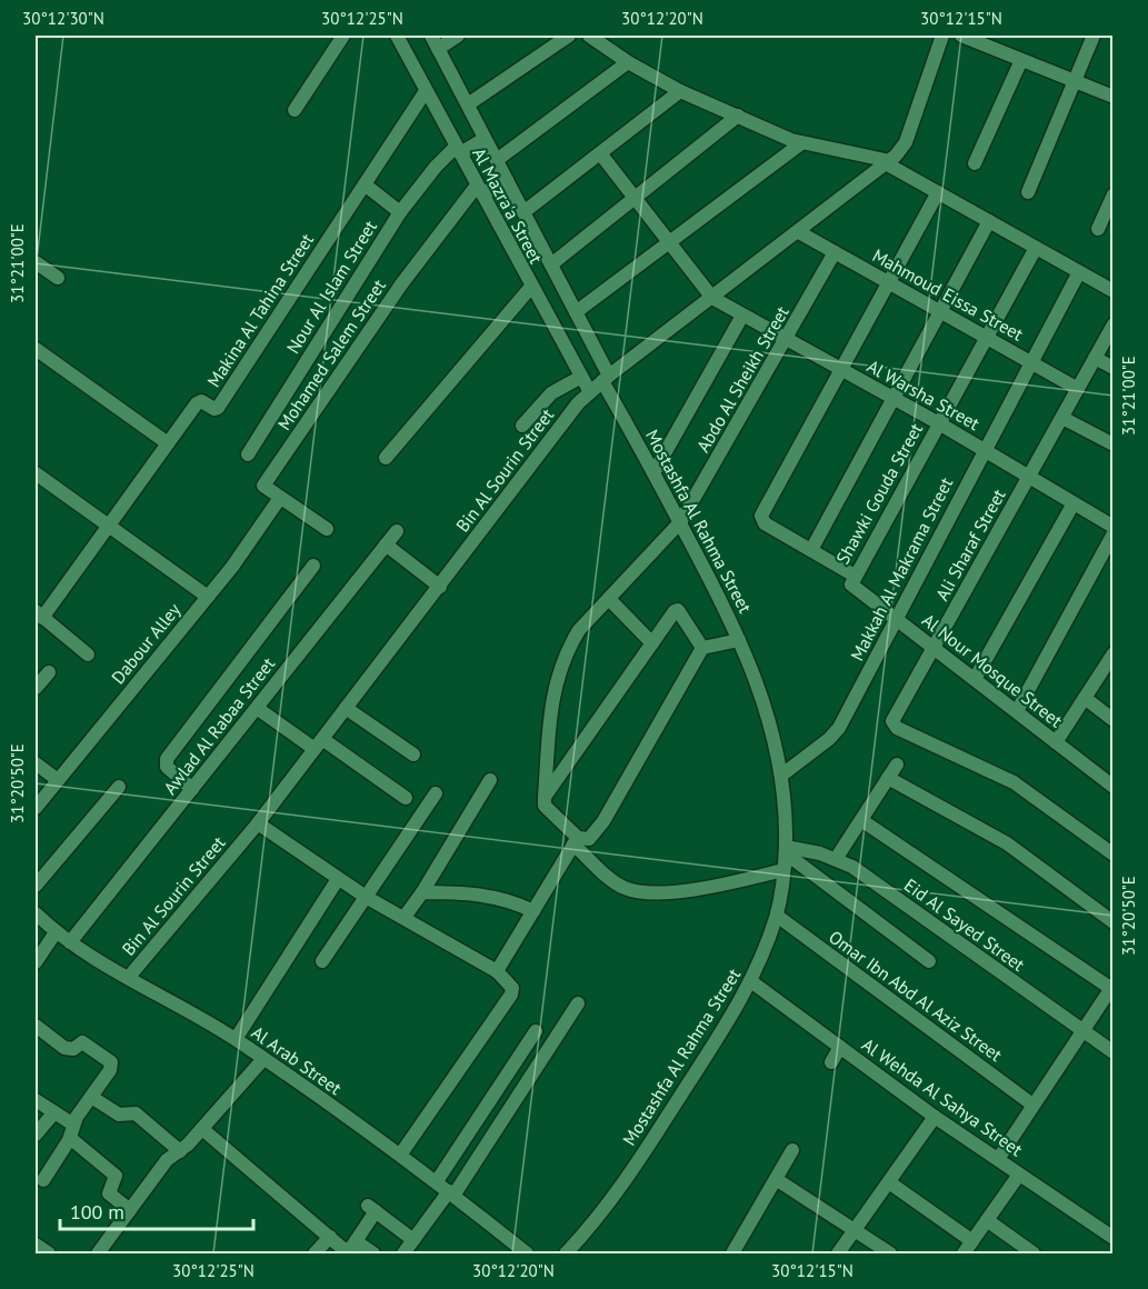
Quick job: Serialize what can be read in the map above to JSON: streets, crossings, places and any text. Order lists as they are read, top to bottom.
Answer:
{
  "streets": {
    "street": [
      "Al Mazra'a Street",
      "Nour Al Islam Street",
      "Mahmoud Eissa Street",
      "Makina Al Tahina Street",
      "Mohamed Salem Street",
      "Abdo Al Sheikh Street",
      "Al Warsha Street",
      "Bin Al Sourin Street",
      "Shawki Gouda Street",
      "Mostashfa Al Rahma Street",
      "Ali Sharaf Street",
      "Makkah Al Makrama Street",
      "Dabour Alley",
      "Al Nour Mosque Street",
      "Awlad Al Rabaa Street",
      "Eid Al Sayed Street",
      "Omar Ibn Abd Al Aziz Street",
      "Al Arab Street",
      "Al Wehda Al Sahya Street"
    ]
  },
  "crossings": [
    ["Al Mazra'a Street", "Nour Al Islam Street"],
    ["Al Mazra'a Street", "Makina Al Tahina Street"],
    ["Al Mazra'a Street", "Mohamed Salem Street"],
    ["Al Mazra'a Street", "Bin Al Sourin Street"],
    ["Al Mazra'a Street", "Mostashfa Al Rahma Street"],
    ["Mahmoud Eissa Street", "Abdo Al Sheikh Street"],
    ["Mahmoud Eissa Street", "Bin Al Sourin Street"],
    ["Mahmoud Eissa Street", "Shawki Gouda Street"],
    ["Mahmoud Eissa Street", "Ali Sharaf Street"],
    ["Mahmoud Eissa Street", "Makkah Al Makrama Street"],
    ["Mohamed Salem Street", "Dabour Alley"],
    ["Abdo Al Sheikh Street", "Al Warsha Street"],
    ["Abdo Al Sheikh Street", "Mostashfa Al Rahma Street"],
    ["Al Warsha Street", "Bin Al Sourin Street"],
    ["Al Warsha Street", "Shawki Gouda Street"],
    ["Al Warsha Street", "Ali Sharaf Street"],
    ["Al Warsha Street", "Makkah Al Makrama Street"],
    ["Al Warsha Street", "Al Nour Mosque Street"],
    ["Bin Al Sourin Street", "Mostashfa Al Rahma Street"],
    ["Bin Al Sourin Street", "Al Arab Street"],
    ["Shawki Gouda Street", "Al Nour Mosque Street"],
    ["Mostashfa Al Rahma Street", "Makkah Al Makrama Street"],
    ["Mostashfa Al Rahma Street", "Eid Al Sayed Street"],
    ["Mostashfa Al Rahma Street", "Omar Ibn Abd Al Aziz Street"],
    ["Mostashfa Al Rahma Street", "Al Wehda Al Sahya Street"],
    ["Ali Sharaf Street", "Al Nour Mosque Street"],
    ["Makkah Al Makrama Street", "Al Nour Mosque Street"],
    ["Awlad Al Rabaa Street", "Al Arab Street"]
  ],
  "scale_bar": "100 m",
  "coordinates": [
    "30°12'30\"N",
    "30°12'25\"N",
    "30°12'20\"N",
    "30°12'15\"N",
    "31°21'00\"E",
    "31°20'50\"E"
  ]
}
